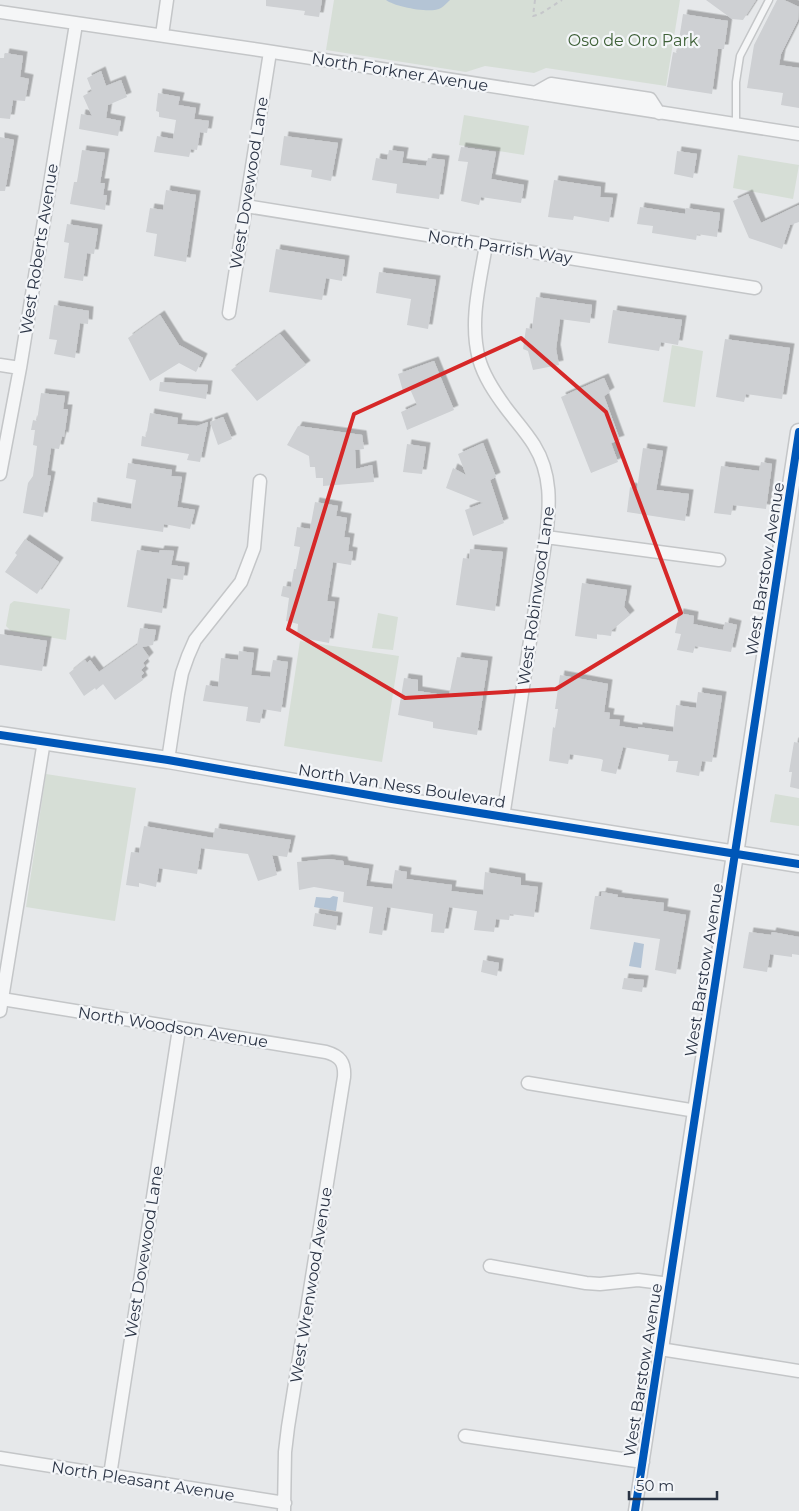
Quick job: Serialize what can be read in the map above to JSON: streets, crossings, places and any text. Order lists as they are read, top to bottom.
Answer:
{
  "streets": {
    "street": [
      "North Forkner Avenue",
      "West Dovewood Lane",
      "North Parrish Way",
      "West Roberts Avenue",
      "West Barstow Avenue",
      "West Robinwood Lane",
      "North Van Ness Boulevard",
      "North Woodson Avenue",
      "West Wrenwood Avenue",
      "North Pleasant Avenue"
    ]
  },
  "crossings": [
    ["North Forkner Avenue", "West Dovewood Lane"],
    ["North Forkner Avenue", "West Roberts Avenue"],
    ["West Dovewood Lane", "North Parrish Way"],
    ["West Dovewood Lane", "North Woodson Avenue"],
    ["West Dovewood Lane", "North Pleasant Avenue"],
    ["North Parrish Way", "West Robinwood Lane"],
    ["West Barstow Avenue", "North Van Ness Boulevard"],
    ["West Robinwood Lane", "North Van Ness Boulevard"],
    ["North Woodson Avenue", "West Wrenwood Avenue"],
    ["West Wrenwood Avenue", "North Pleasant Avenue"]
  ],
  "parks": ["Oso de Oro Park"],
  "scale_bar": "50 m"
}
